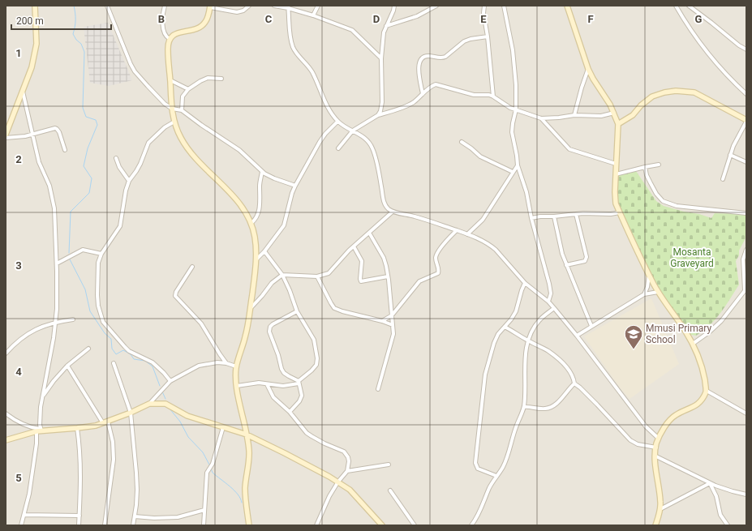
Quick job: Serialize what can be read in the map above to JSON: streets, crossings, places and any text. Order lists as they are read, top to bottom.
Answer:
{
  "parks": ["Mosanta Graveyard"],
  "places": {
    "school or university": ["Mmusi Primary School"]
  },
  "scale_bar": "200 m",
  "grid": {
    "columns": [
      "B",
      "C",
      "D",
      "E",
      "F",
      "G"
    ],
    "rows": [
      "1",
      "2",
      "3",
      "4",
      "5"
    ]
  }
}
